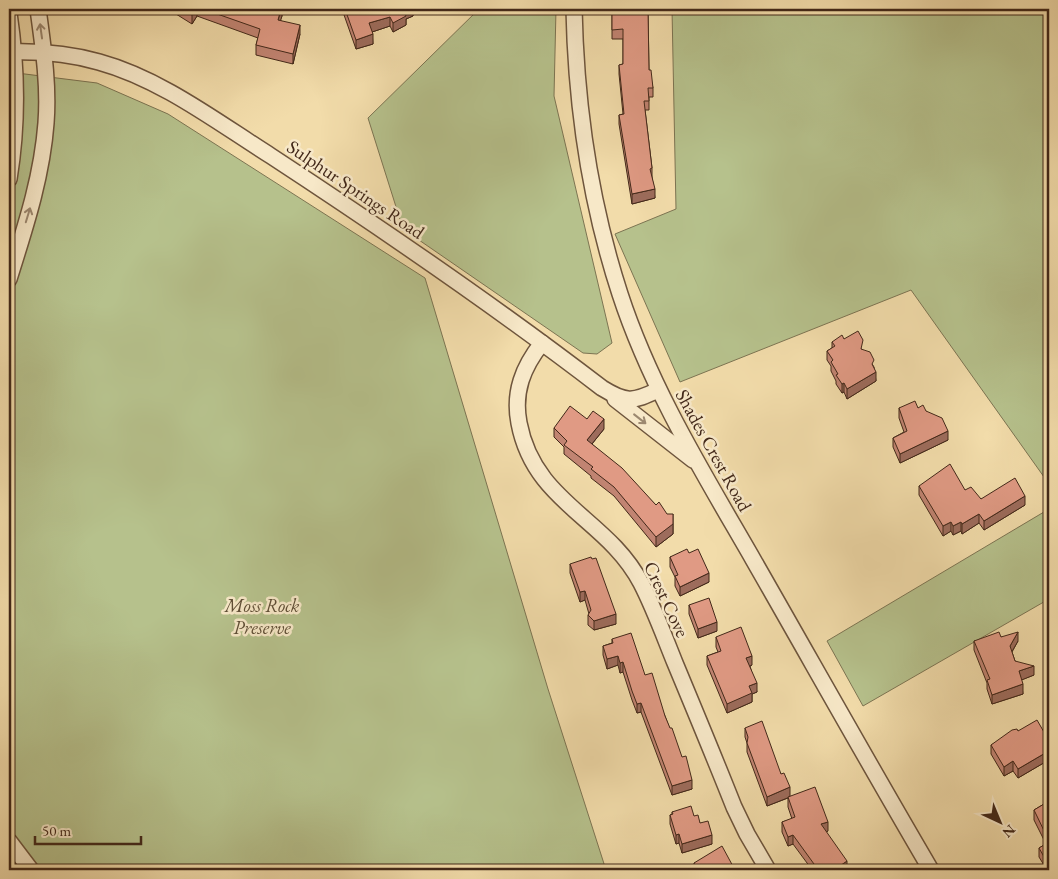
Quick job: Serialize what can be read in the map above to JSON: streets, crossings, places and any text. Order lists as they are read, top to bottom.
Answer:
{
  "streets": {
    "street": ["Sulphur Springs Road", "Shades Crest Road", "Crest Cove"]
  },
  "crossings": [
    ["Sulphur Springs Road", "Shades Crest Road"],
    ["Sulphur Springs Road", "Crest Cove"]
  ],
  "parks": ["Moss Rock Preserve"],
  "scale_bar": "50 m",
  "north": "bottom right"
}
